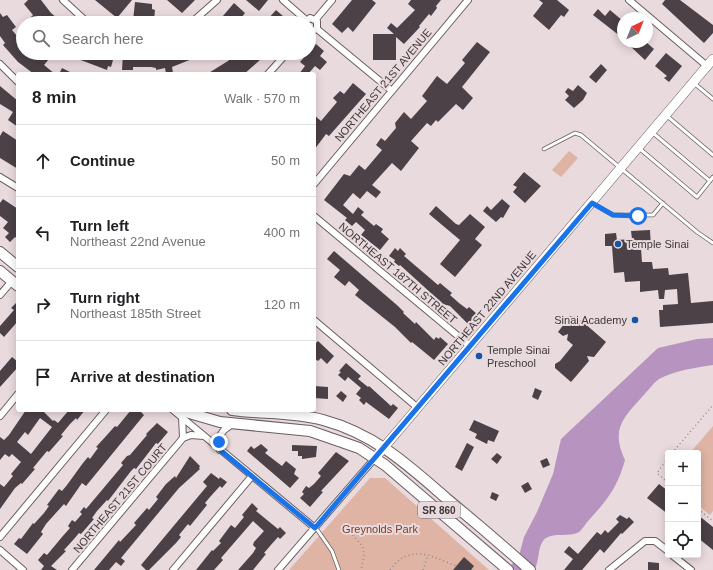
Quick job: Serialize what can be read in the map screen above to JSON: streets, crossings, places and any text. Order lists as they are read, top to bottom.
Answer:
{
  "streets": {
    "main road": ["SR 860"],
    "street": [
      "NORTHEAST 21ST AVENUE",
      "NORTHEAST 187TH STREET",
      "NORTHEAST 22ND AVENUE",
      "NORTHEAST 21ST COURT"
    ]
  },
  "crossings": [
    ["NORTHEAST 187TH STREET", "NORTHEAST 22ND AVENUE"],
    ["NORTHEAST 22ND AVENUE", "SR 860"]
  ],
  "parks": ["Greynolds Park"],
  "places": ["Temple Sinai", "Sinai Academy", "Temple Sinai Preschool"],
  "north": "top right",
  "page": {
    "search": "Search here",
    "heading": ["8 min", "Walk · 570 m"],
    "list": [
      ["Continue", "50 m"],
      ["Turn left", "Northeast 22nd Avenue", "400 m"],
      ["Turn right", "Northeast 185th Street", "120 m"],
      "Arrive at destination"
    ],
    "map_buttons": ["+", "−"]
  }
}
